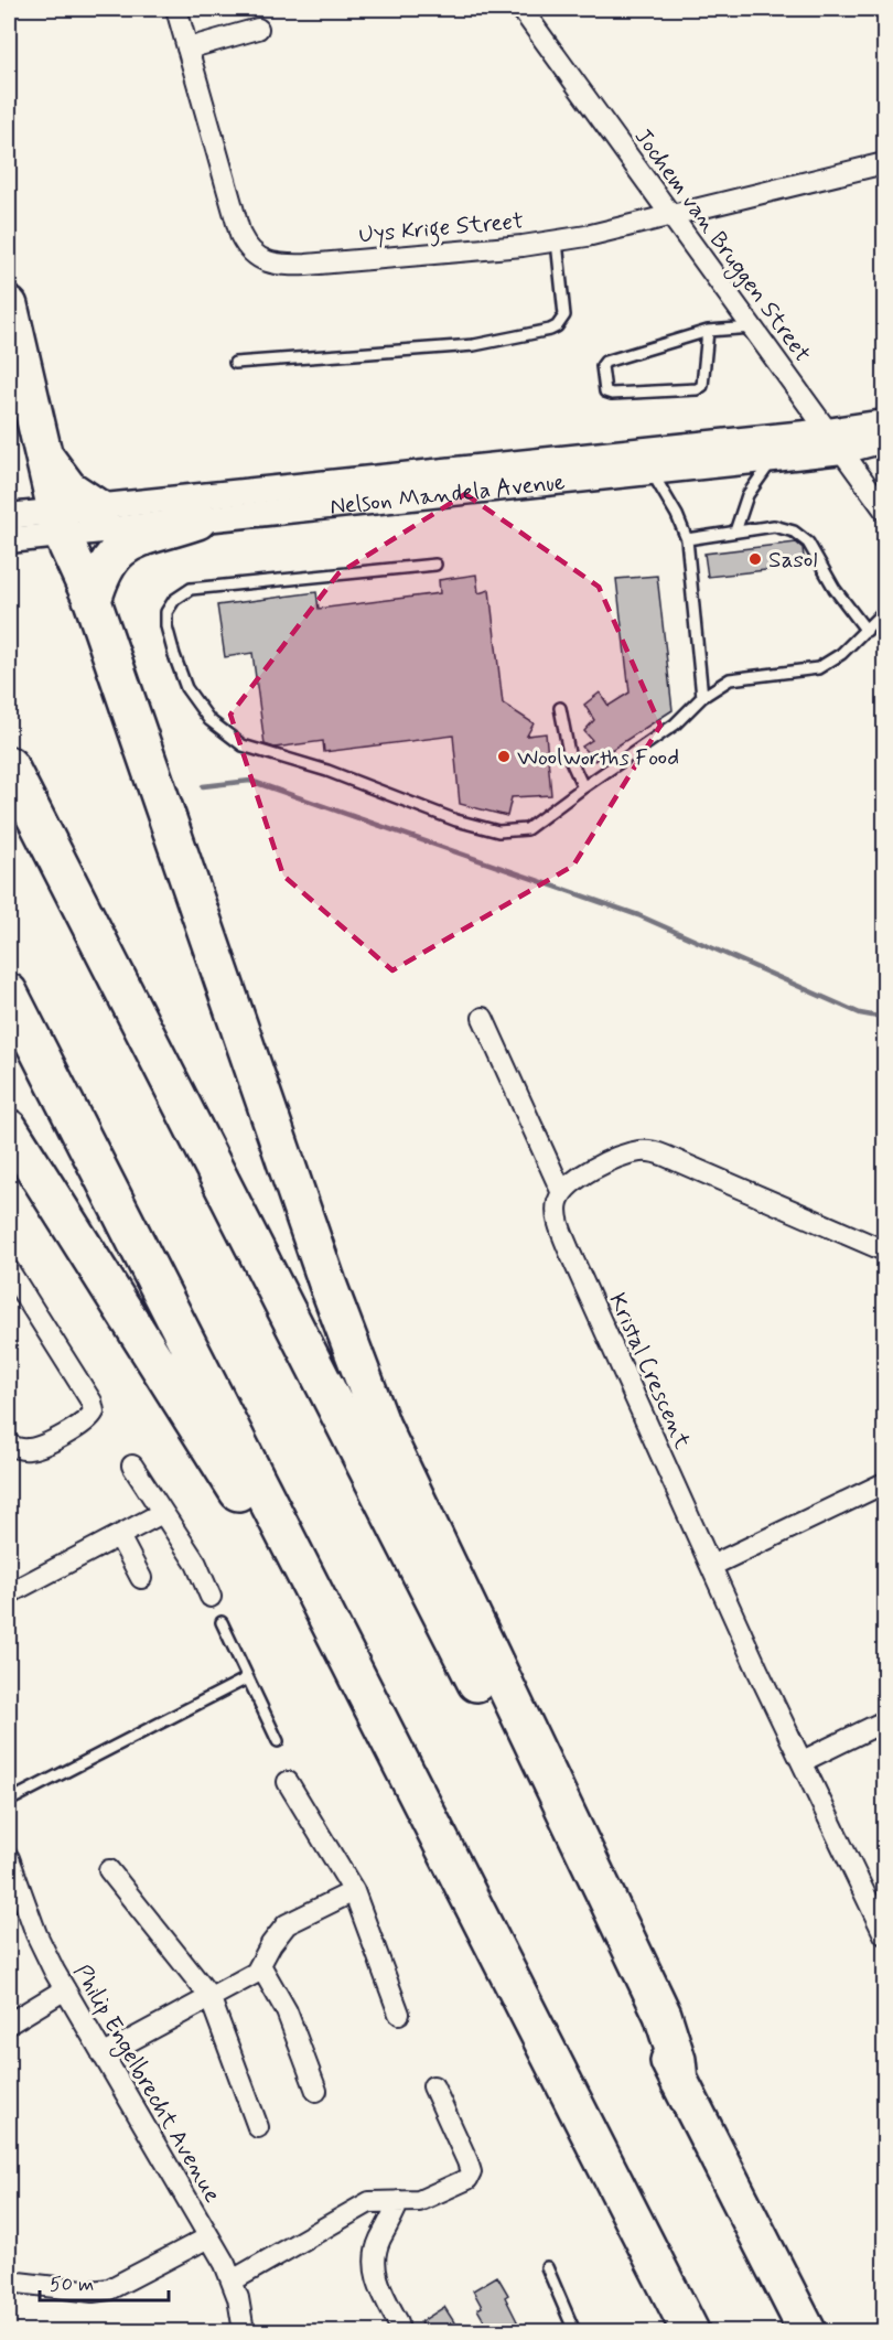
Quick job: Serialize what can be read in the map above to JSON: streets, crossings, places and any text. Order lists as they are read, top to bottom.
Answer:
{
  "streets": {
    "street": [
      "Uys Krige Street",
      "Jochem van Bruggen Street",
      "Nelson Mandela Avenue",
      "Kristal Crescent",
      "Philip Engelbrecht Avenue"
    ]
  },
  "crossings": [
    ["Uys Krige Street", "Jochem van Bruggen Street"],
    ["Jochem van Bruggen Street", "Nelson Mandela Avenue"]
  ],
  "places": ["Sasol", "Woolworths Food"],
  "scale_bar": "50 m"
}
